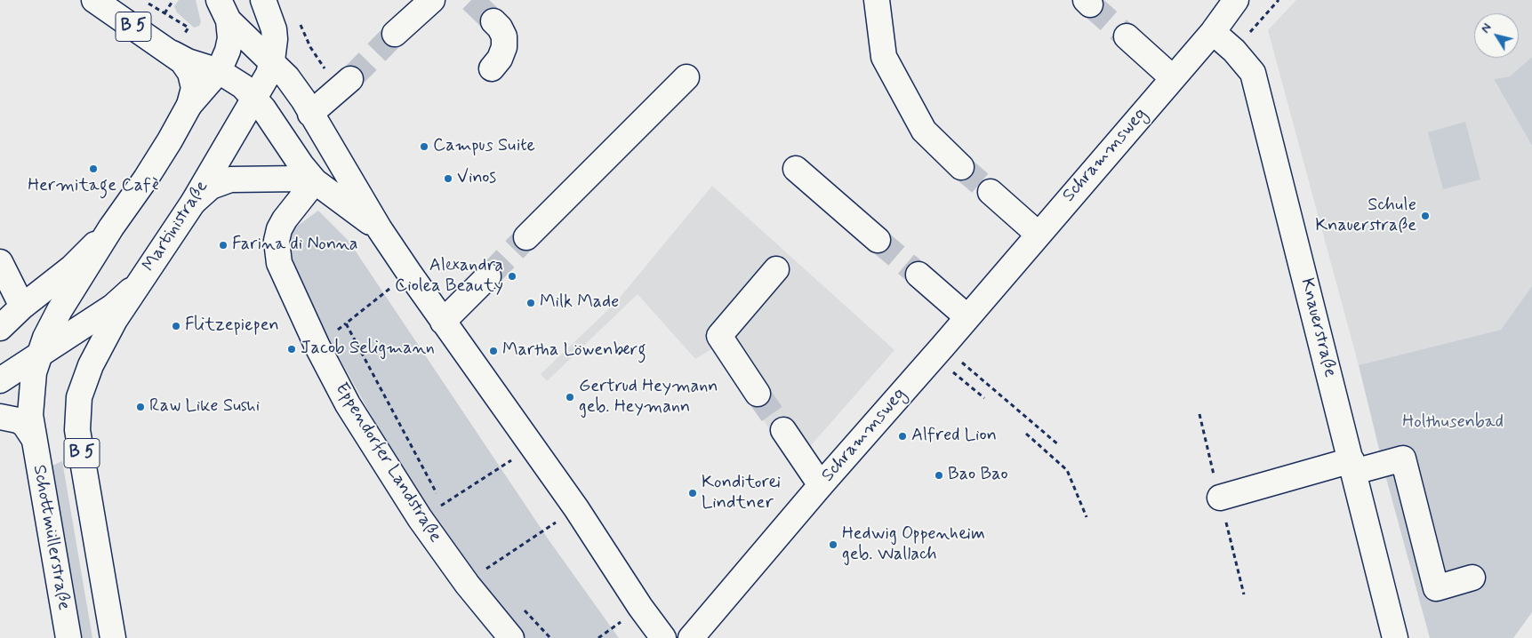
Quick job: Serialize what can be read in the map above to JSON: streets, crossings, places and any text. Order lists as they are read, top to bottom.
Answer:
{
  "streets": {
    "street": [
      "B 5",
      "Schrammsweg",
      "Martinistraße",
      "Knauerstraße",
      "Eppendorfer Landstraße",
      "Schottmüllerstraße"
    ]
  },
  "crossings": [
    ["B 5", "Martinistraße"],
    ["B 5", "Schottmüllerstraße"],
    ["Schrammsweg", "Knauerstraße"]
  ],
  "parks": ["Holthusenbad"],
  "places": [
    "Campus Suite",
    "Hermitage Cafè",
    "Vinos",
    "Schule Knauerstraße",
    "Farina di Nonna",
    "Alexandra Ciolea Beauty",
    "Milk Made",
    "Flitzepiepen",
    "Jacob Seligmann",
    "Martha Löwenberg",
    "Gertrud Heymann geb. Heymann",
    "Raw Like Sushi",
    "Alfred Lion",
    "Bao Bao",
    "Konditorei Lindtner",
    "Hedwig Oppenheim geb. Wallach"
  ],
  "north": "top left"
}
